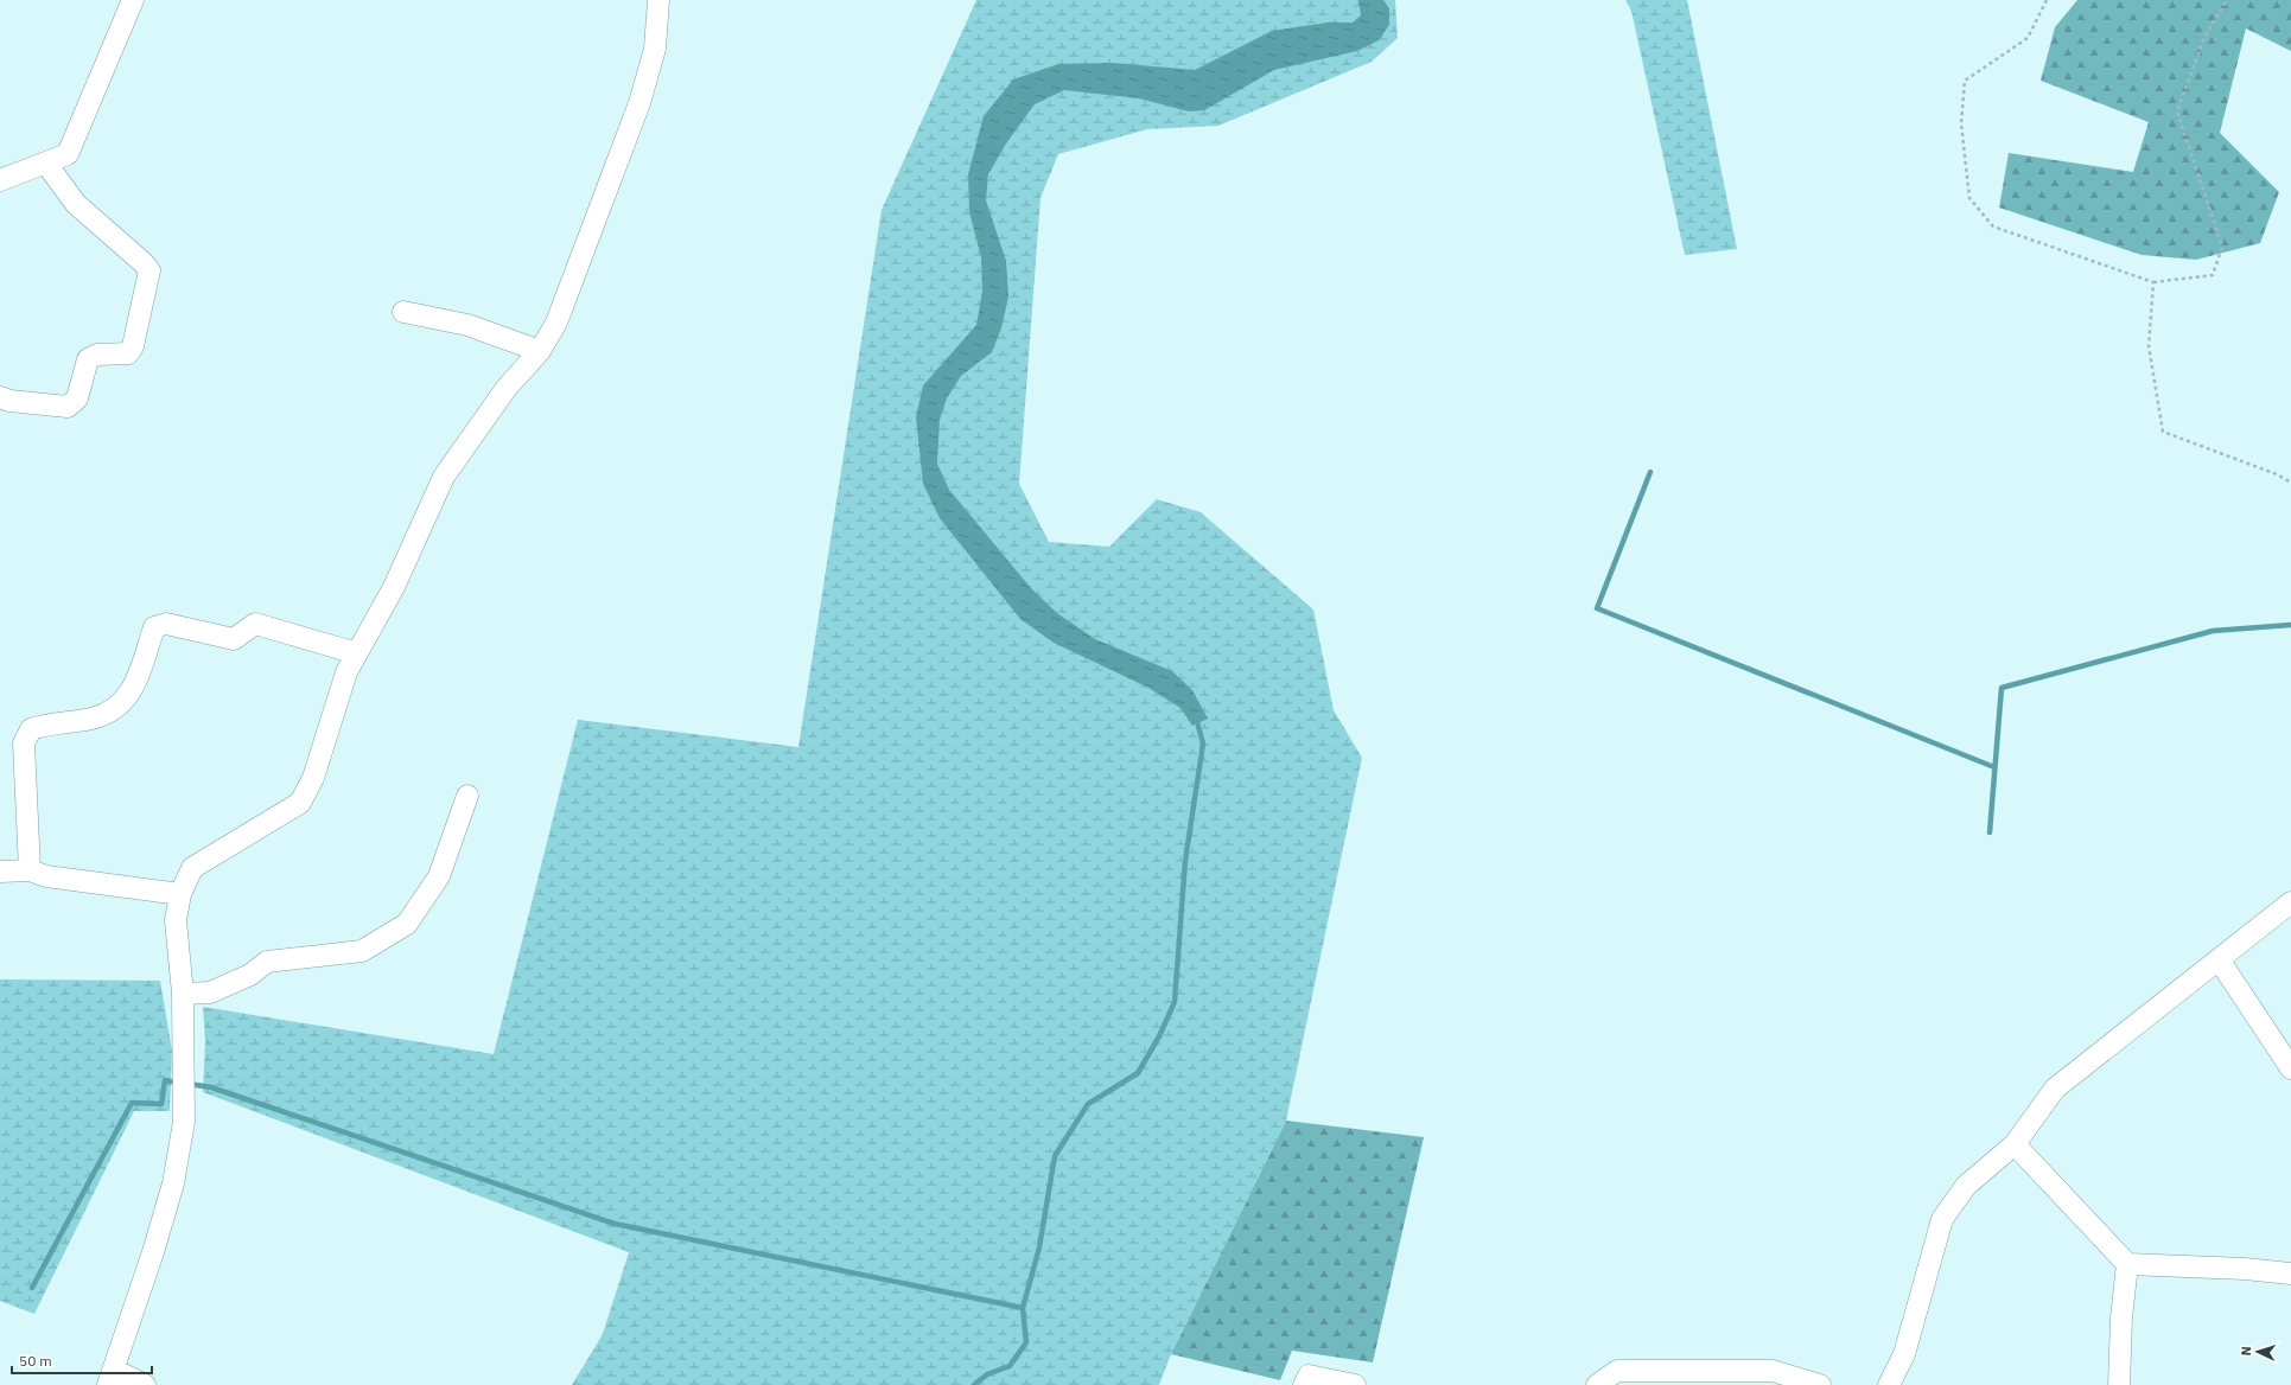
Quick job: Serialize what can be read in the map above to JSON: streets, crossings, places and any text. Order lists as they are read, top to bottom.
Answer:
{
  "scale_bar": "50 m",
  "north": "left"
}
